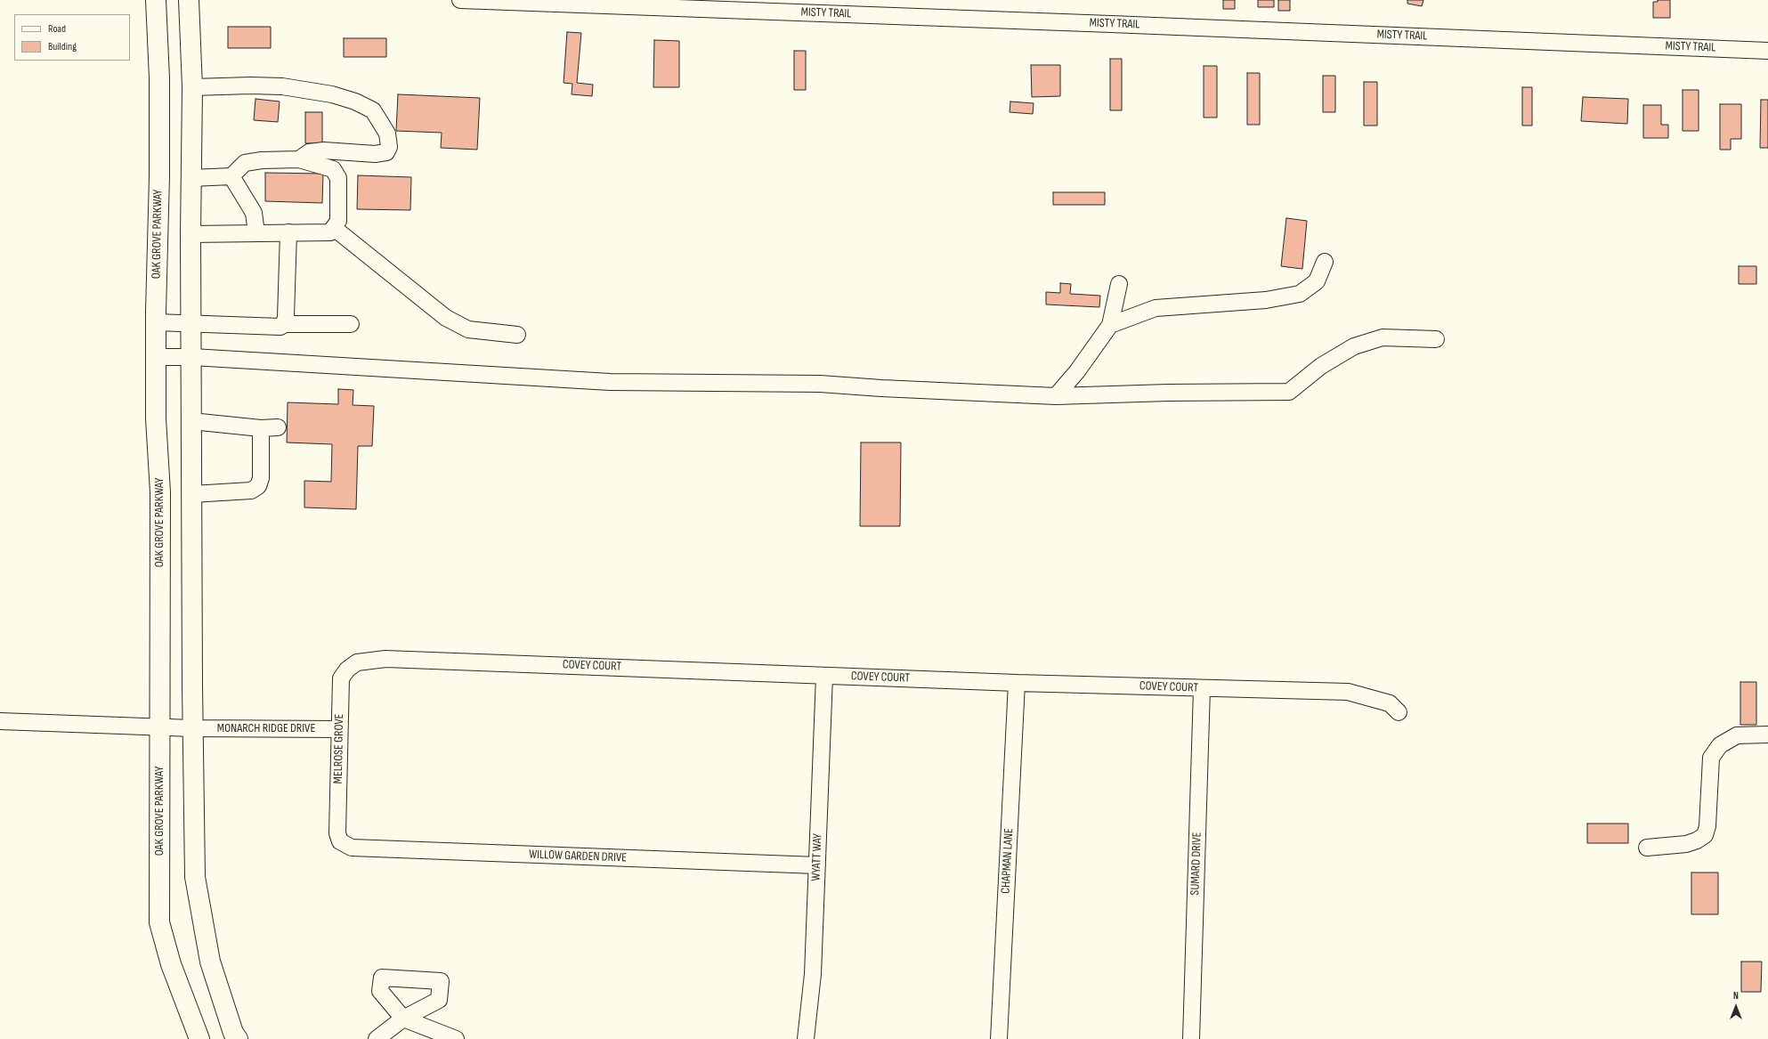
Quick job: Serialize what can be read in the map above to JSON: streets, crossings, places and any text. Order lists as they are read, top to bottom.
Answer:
{
  "streets": {
    "main road": ["OAK GROVE PARKWAY"],
    "street": [
      "MISTY TRAIL",
      "COVEY COURT",
      "MONARCH RIDGE DRIVE",
      "MELROSE GROVE",
      "WILLOW GARDEN DRIVE",
      "WYATT WAY",
      "CHAPMAN LANE",
      "SUMARD DRIVE"
    ]
  },
  "crossings": [
    ["OAK GROVE PARKWAY", "MONARCH RIDGE DRIVE"],
    ["COVEY COURT", "MELROSE GROVE"],
    ["COVEY COURT", "WYATT WAY"],
    ["COVEY COURT", "CHAPMAN LANE"],
    ["COVEY COURT", "SUMARD DRIVE"],
    ["MONARCH RIDGE DRIVE", "MELROSE GROVE"],
    ["MELROSE GROVE", "WILLOW GARDEN DRIVE"],
    ["WILLOW GARDEN DRIVE", "WYATT WAY"]
  ],
  "legend": ["Road", "Building"],
  "north": "top"
}
